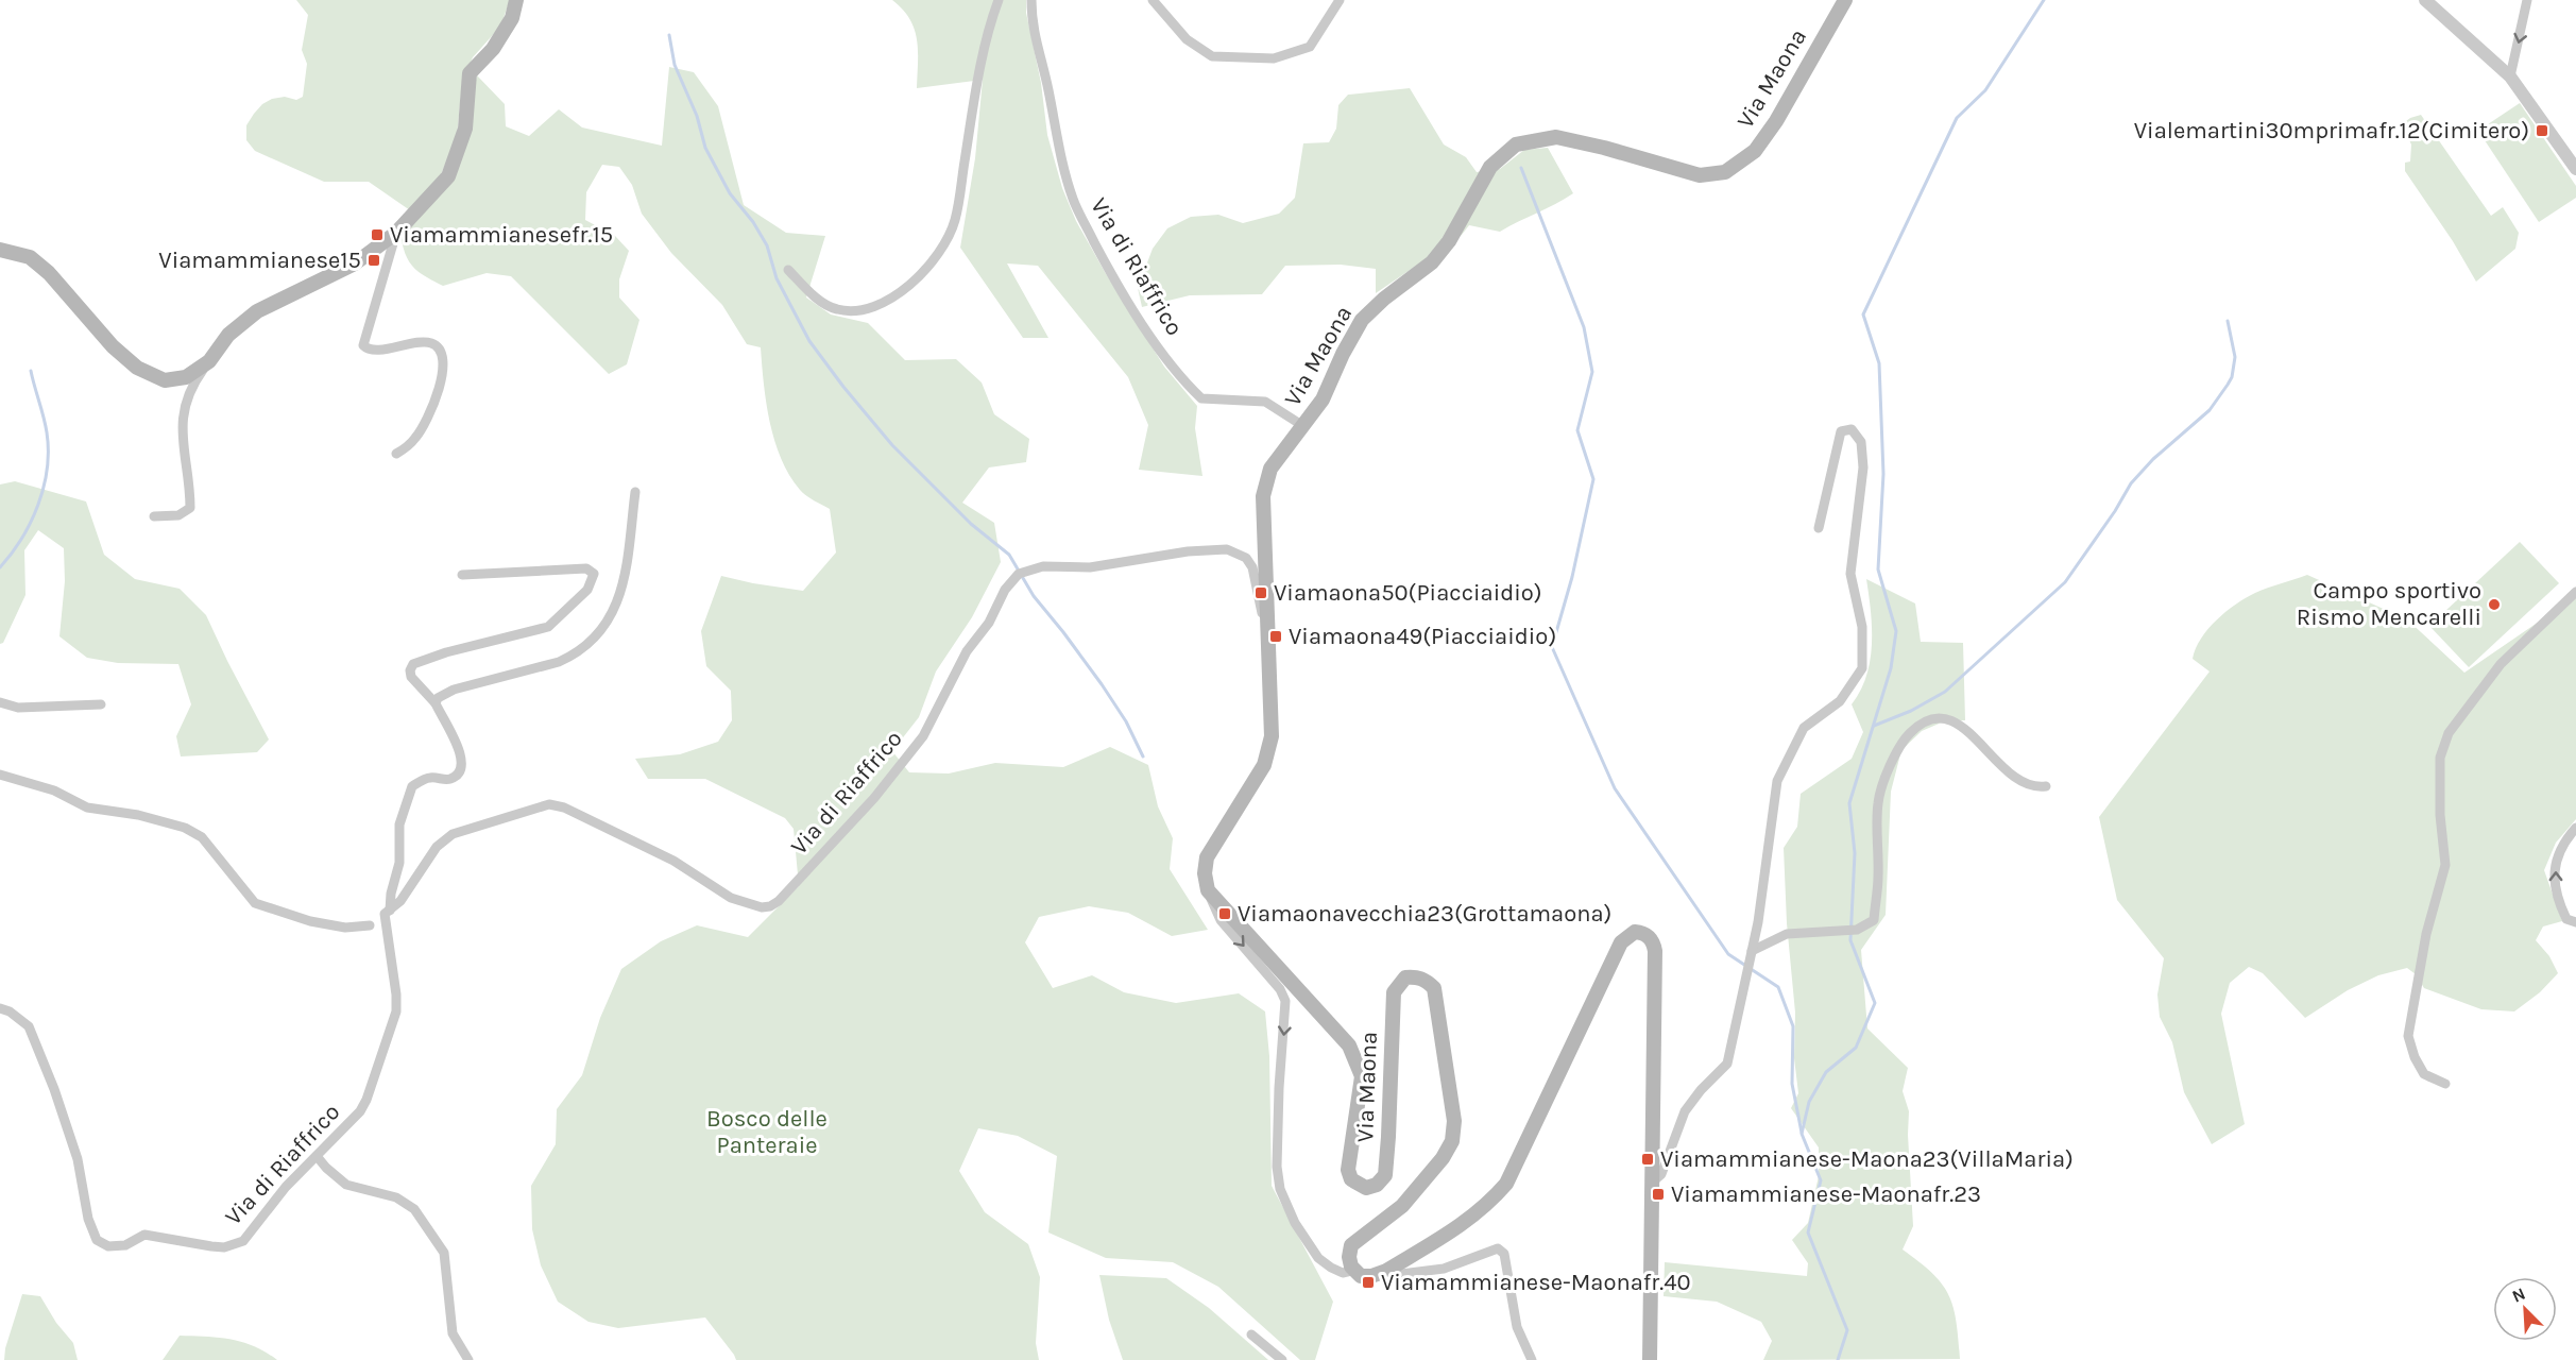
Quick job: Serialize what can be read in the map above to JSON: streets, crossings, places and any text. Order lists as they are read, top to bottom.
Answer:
{
  "streets": {
    "main road": ["Via Maona"],
    "street": ["Via di Riaffrico"]
  },
  "crossings": [
    ["Via Maona", "Via di Riaffrico"]
  ],
  "parks": ["Bosco delle Panteraie"],
  "places": {
    "transit": [
      "Vialemartini30mprimafr.12(Cimitero)",
      "Viamammianesefr.15",
      "Viamammianese15",
      "Viamaona50(Piacciaidio)",
      "Viamaona49(Piacciaidio)",
      "Viamaonavecchia23(Grottamaona)",
      "Viamammianese-Maona23(VillaMaria)",
      "Viamammianese-Maonafr.23",
      "Viamammianese-Maonafr.40"
    ],
    "other": ["Campo sportivo Rismo Mencarelli"]
  },
  "north": "top left"
}
